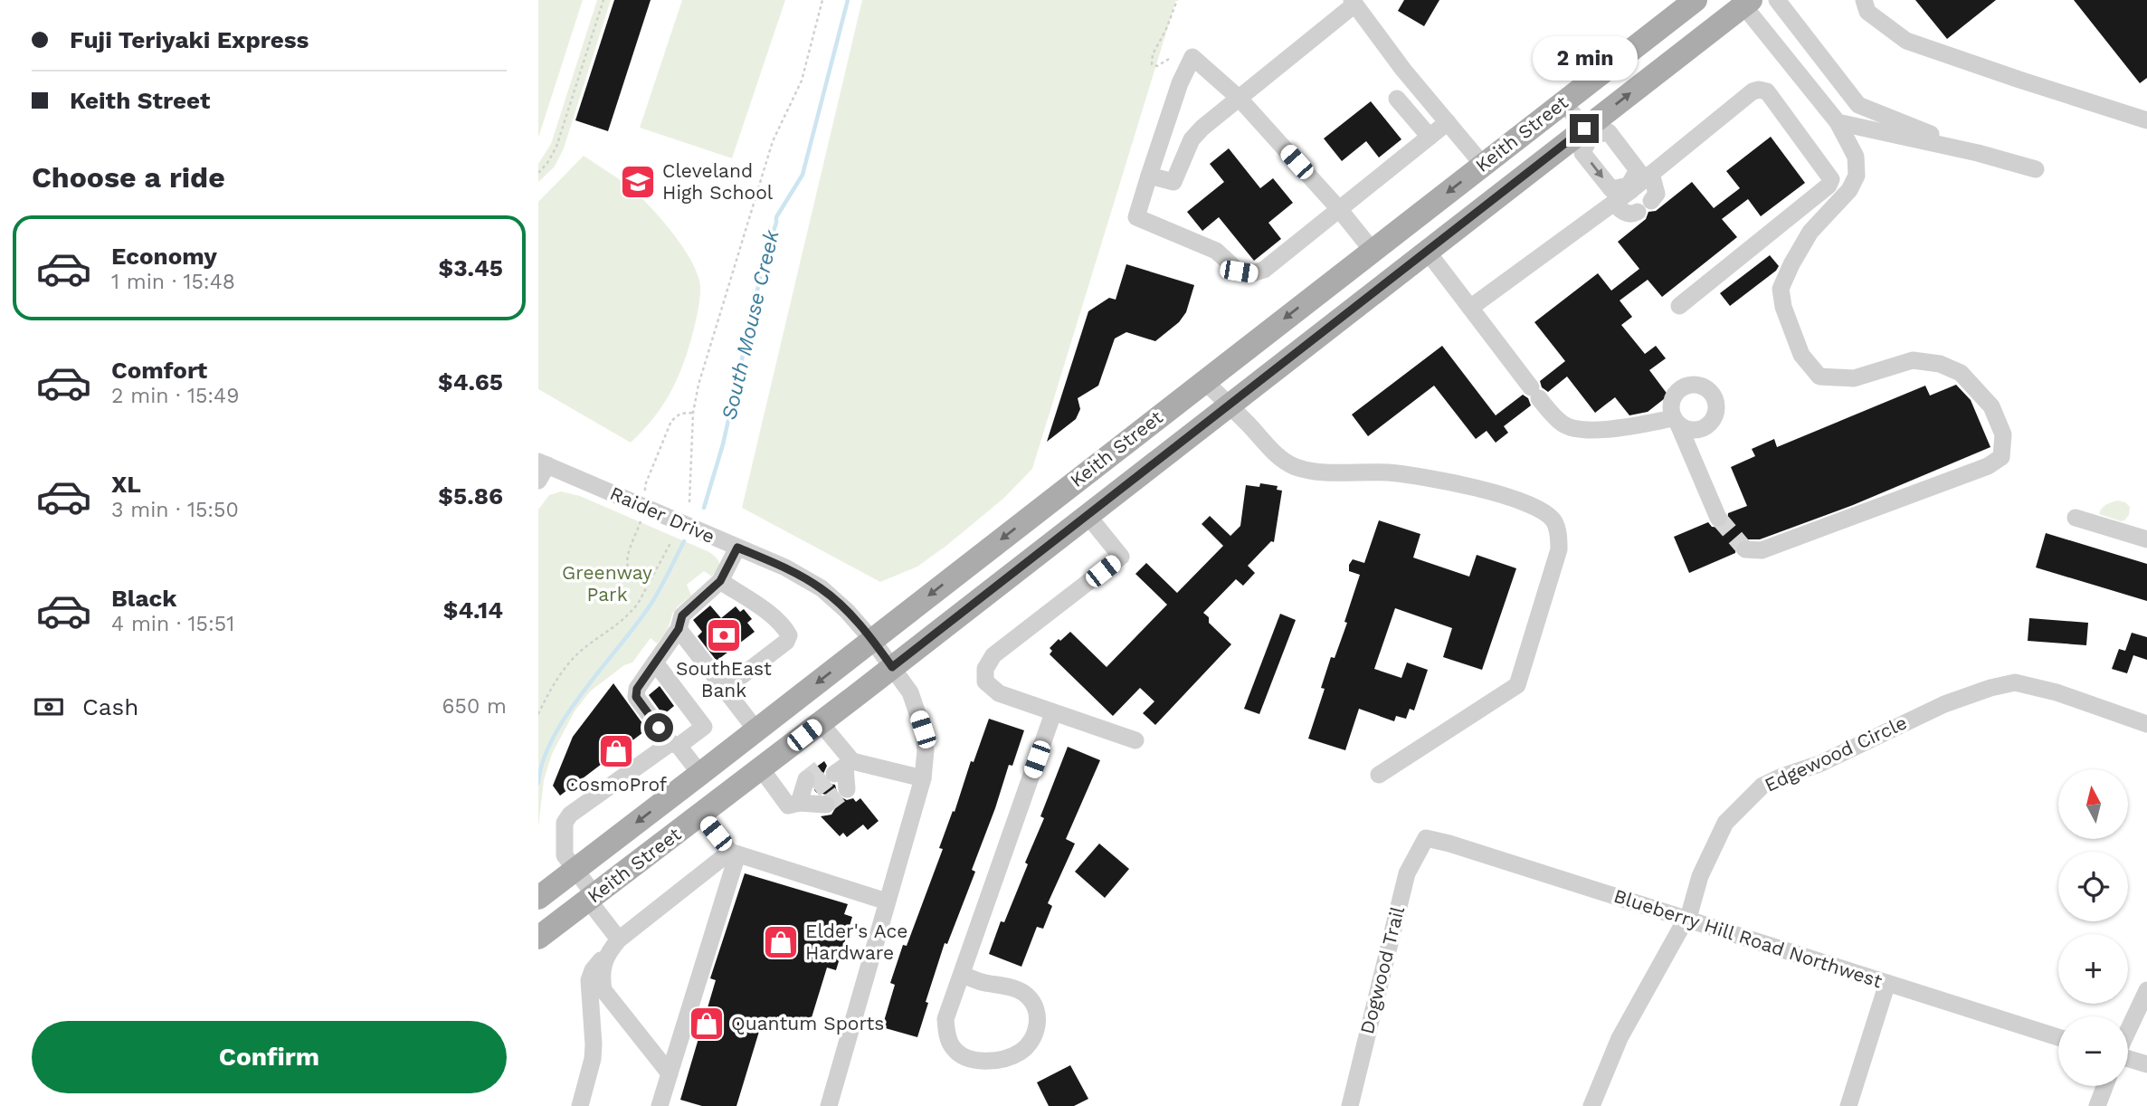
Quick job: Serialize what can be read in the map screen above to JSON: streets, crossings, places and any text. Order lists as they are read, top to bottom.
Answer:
{
  "streets": {
    "main road": ["Keith Street"],
    "street": [
      "Raider Drive",
      "Edgewood Circle",
      "Blueberry Hill Road Northwest",
      "Dogwood Trail"
    ]
  },
  "crossings": [
    ["Keith Street", "Raider Drive"],
    ["Edgewood Circle", "Blueberry Hill Road Northwest"],
    ["Blueberry Hill Road Northwest", "Dogwood Trail"]
  ],
  "water": ["South Mouse Creek"],
  "parks": ["Greenway Park"],
  "places": {
    "school or university": ["Cleveland High School"],
    "bank": ["SouthEast Bank"],
    "shop": ["CosmoProf", "Elder's Ace Hardware", "Quantum Sports"]
  },
  "north": "top",
  "page": {
    "banner": ["Fuji Teriyaki Express", "Keith Street"],
    "bubble": "2 min",
    "heading": "Choose a ride",
    "list": [
      {
        "name": "Economy",
        "note": "1 min · 15:48",
        "value": "$3.45"
      },
      {
        "name": "Comfort",
        "note": "2 min · 15:49",
        "value": "$4.65"
      },
      {
        "name": "XL",
        "note": "3 min · 15:50",
        "value": "$5.86"
      },
      {
        "name": "Black",
        "note": "4 min · 15:51",
        "value": "$4.14"
      }
    ],
    "pay": ["Cash", "650 m"],
    "map_buttons": ["+", "−"],
    "buttons": "Confirm"
  }
}
